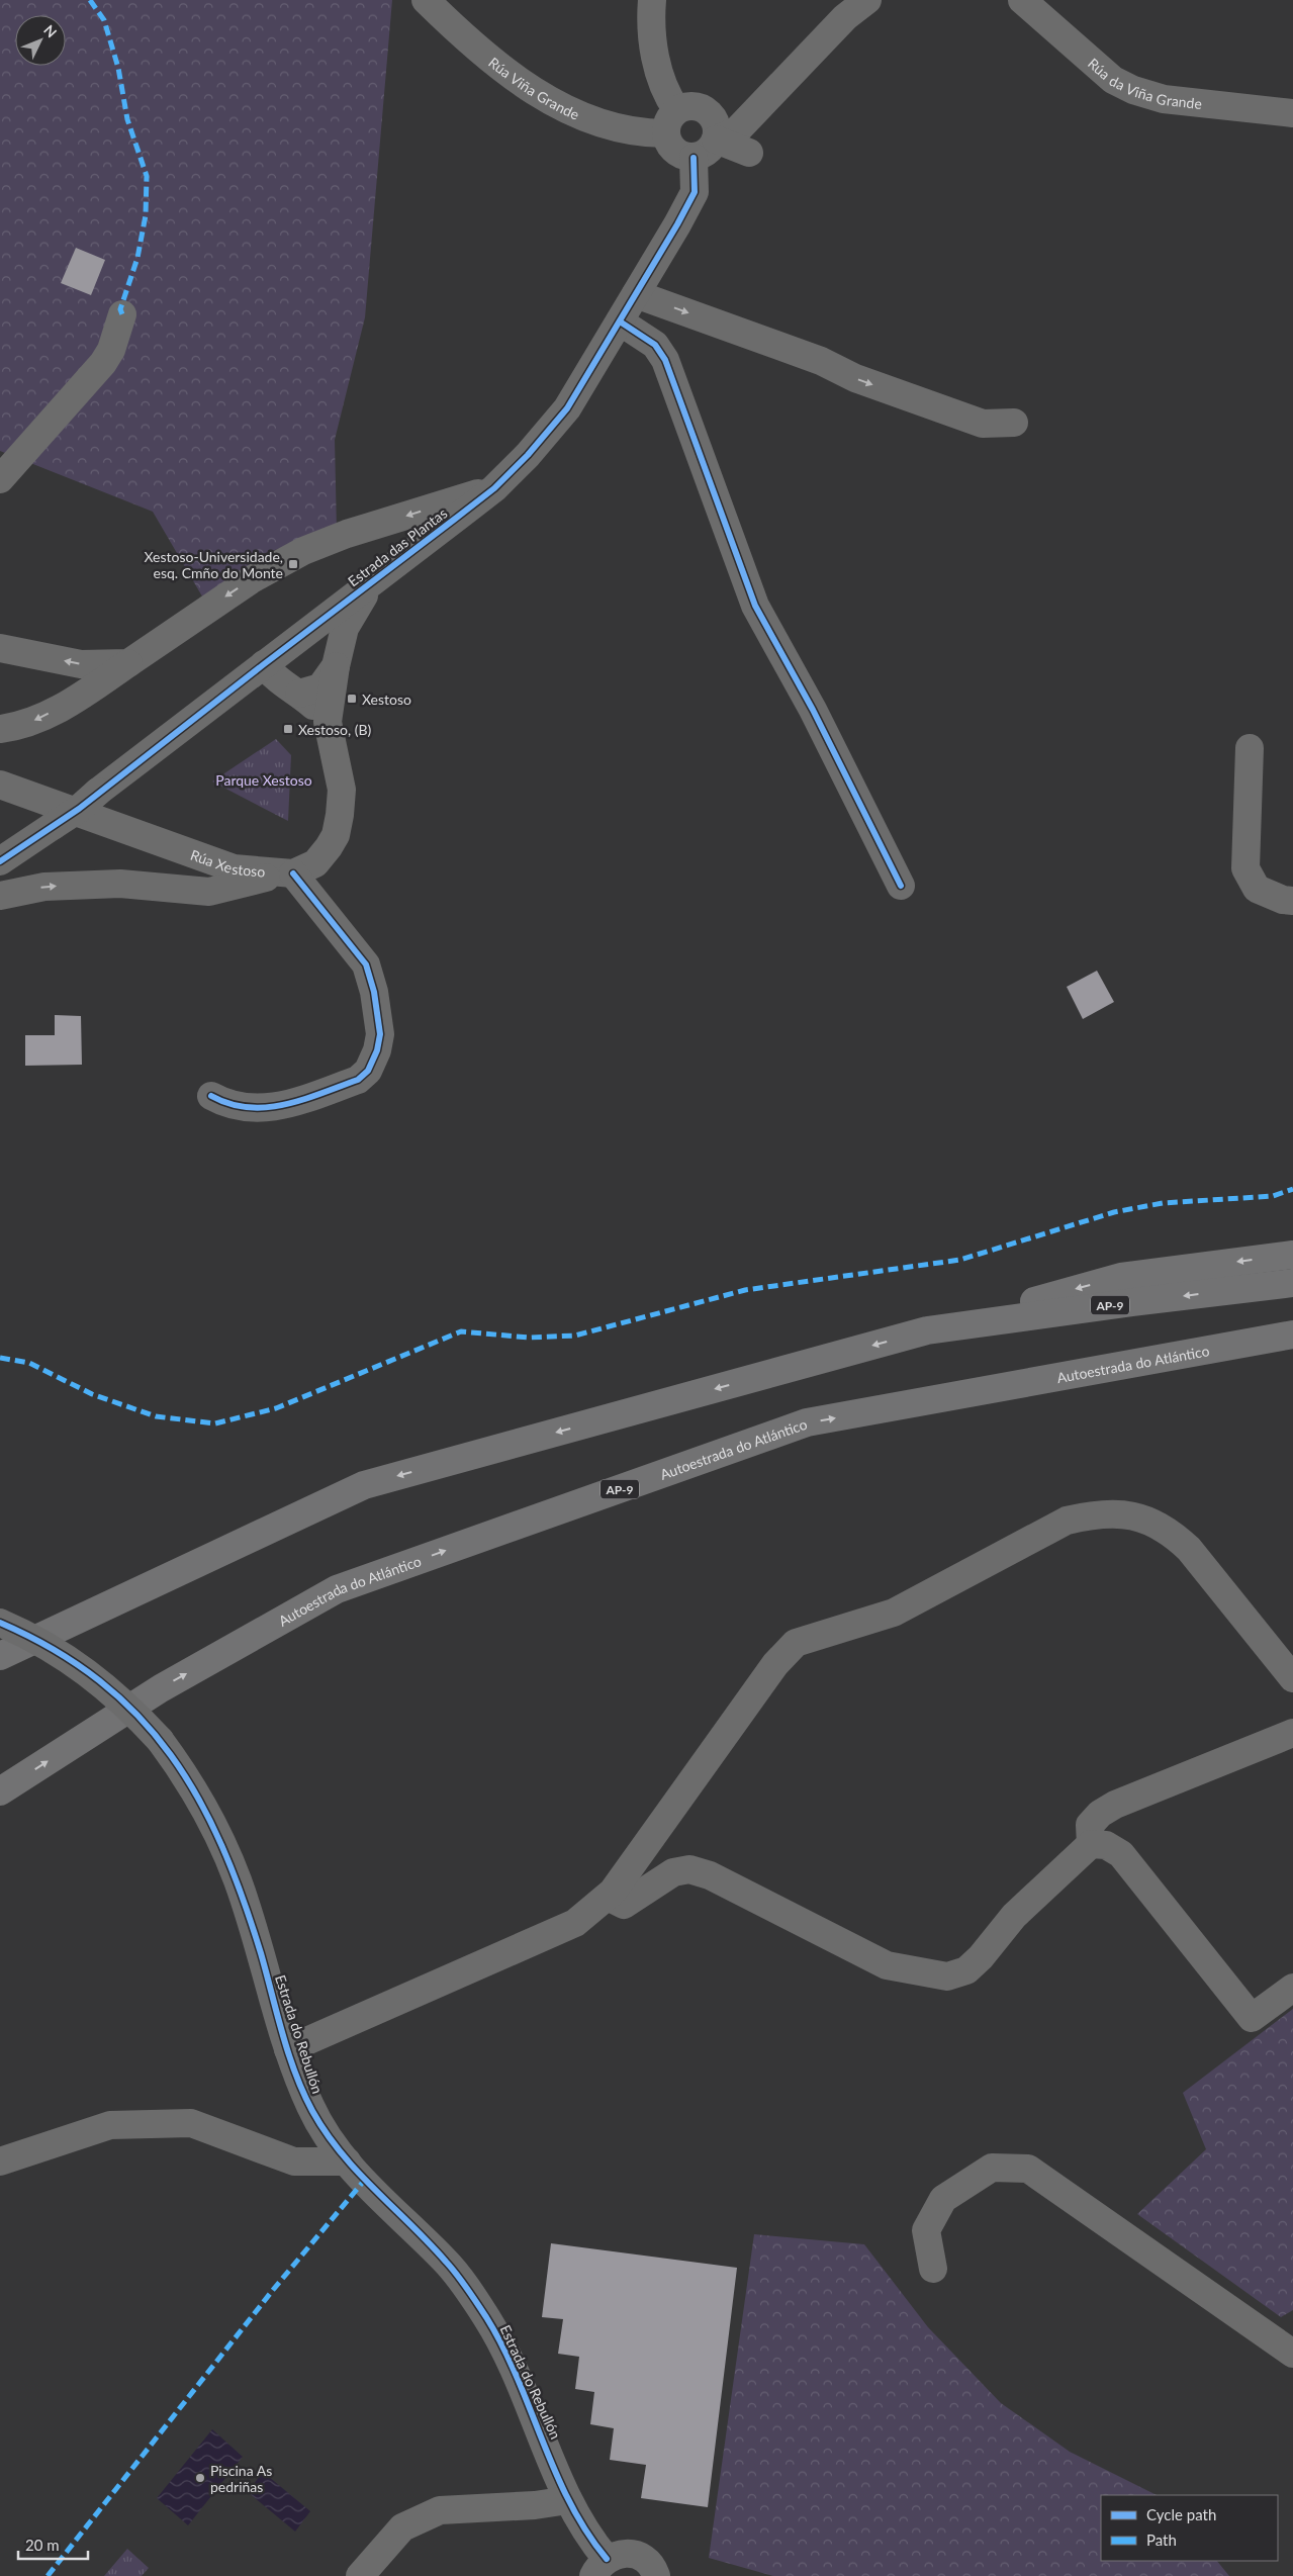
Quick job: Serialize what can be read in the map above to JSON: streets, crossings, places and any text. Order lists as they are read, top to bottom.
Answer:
{
  "streets": {
    "highway": ["AP-9", "Autoestrada do Atlántico"],
    "street": [
      "Rúa da Viña Grande",
      "Rúa Viña Grande",
      "Estrada das Plantas",
      "Rúa Xestoso",
      "Estrada do Rebullón"
    ]
  },
  "crossings": [
    ["Rúa Viña Grande", "Estrada das Plantas"]
  ],
  "parks": ["Parque Xestoso"],
  "places": {
    "transit": ["Xestoso-Universidade, esq. Cmño do Monte", "Xestoso", "Xestoso, (B)"],
    "other": ["Piscina As pedriñas"]
  },
  "legend": ["Cycle path", "Path"],
  "scale_bar": "20 m",
  "north": "top right"
}
